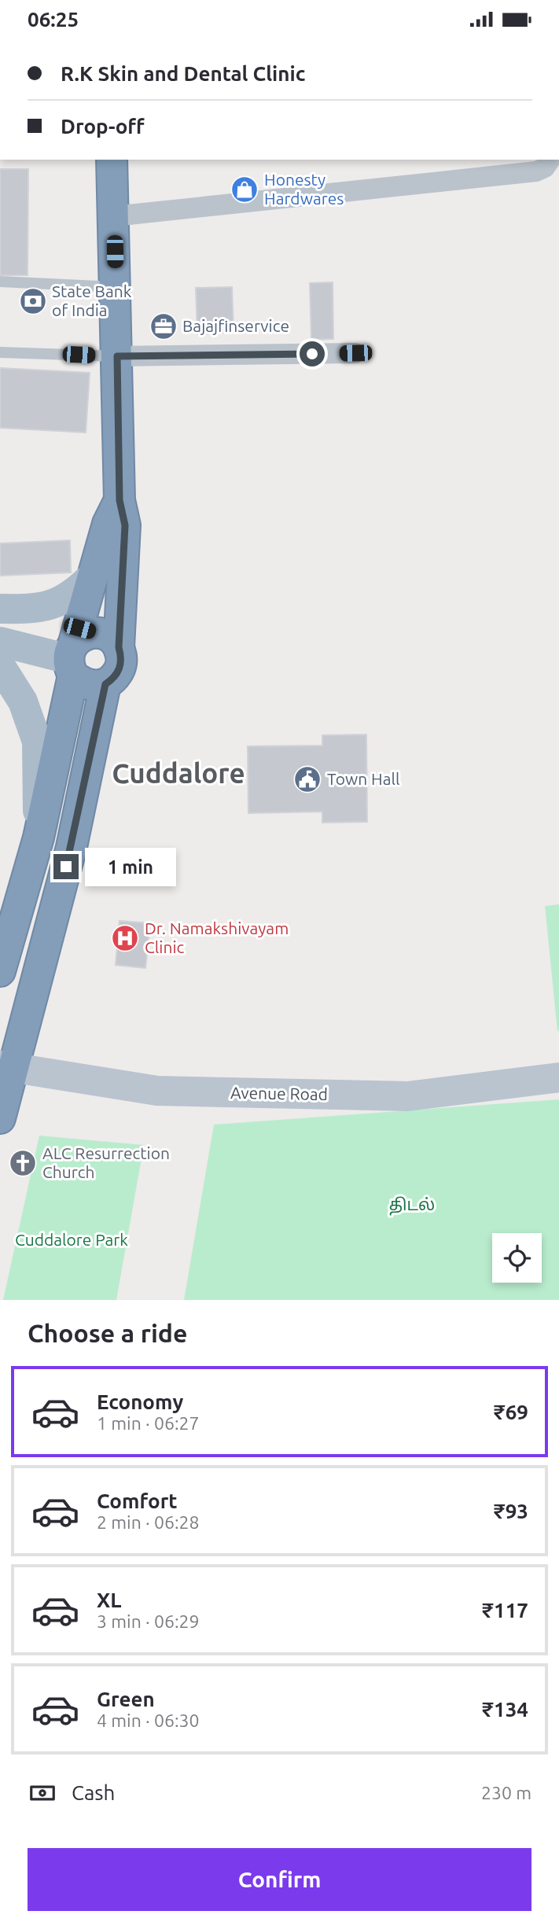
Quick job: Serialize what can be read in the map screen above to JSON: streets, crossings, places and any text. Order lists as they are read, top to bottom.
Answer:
{
  "streets": {
    "street": ["Avenue Road"]
  },
  "districts": ["Cuddalore"],
  "parks": ["திடல்", "Cuddalore Park"],
  "places": {
    "shop": ["Honesty Hardwares"],
    "bank": ["State Bank of India"],
    "office": ["Bajajfinservice"],
    "public building": ["Town Hall"],
    "hospital": ["Dr. Namakshivayam Clinic"],
    "church": ["ALC Resurrection Church"]
  },
  "page": {
    "status": "06:25",
    "banner": ["R.K Skin and Dental Clinic", "Drop-off"],
    "bubble": "1 min",
    "heading": "Choose a ride",
    "list": [
      {
        "name": "Economy",
        "note": "1 min · 06:27",
        "value": "₹69"
      },
      {
        "name": "Comfort",
        "note": "2 min · 06:28",
        "value": "₹93"
      },
      {
        "name": "XL",
        "note": "3 min · 06:29",
        "value": "₹117"
      },
      {
        "name": "Green",
        "note": "4 min · 06:30",
        "value": "₹134"
      }
    ],
    "pay": ["Cash", "230 m"],
    "buttons": "Confirm"
  }
}
